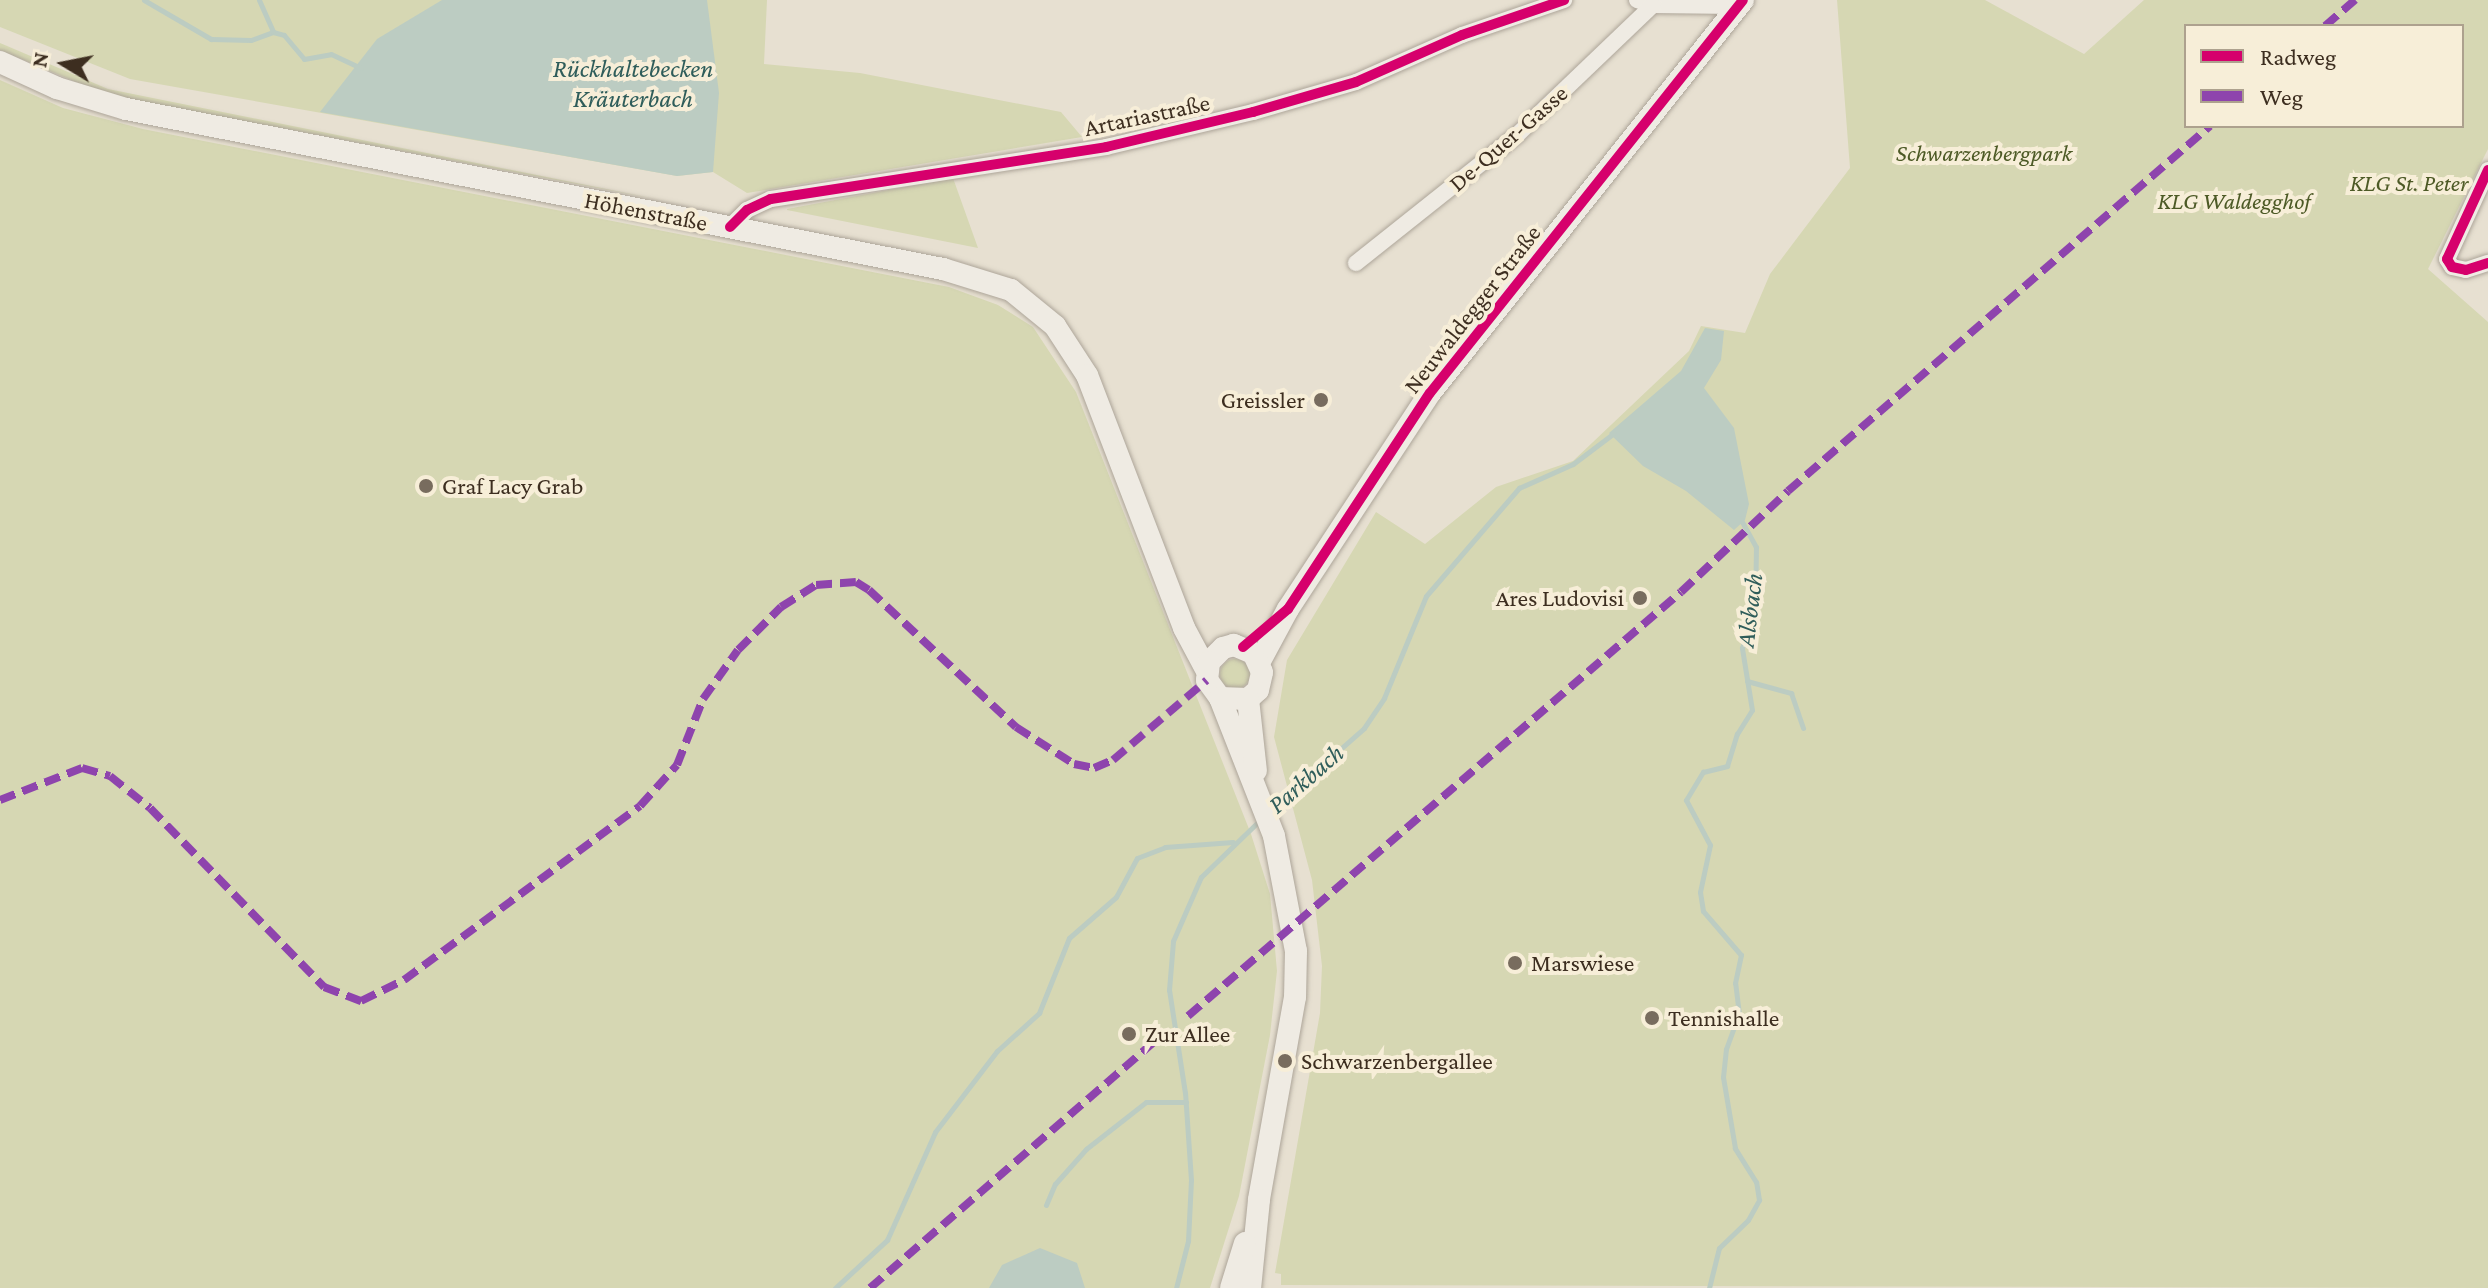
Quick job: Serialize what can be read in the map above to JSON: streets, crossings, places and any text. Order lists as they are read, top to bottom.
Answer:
{
  "streets": {
    "main road": ["Höhenstraße", "Neuwaldegger Straße"],
    "street": ["Artariastraße", "De-Quer-Gasse"]
  },
  "crossings": [
    ["Artariastraße", "Höhenstraße"],
    ["Höhenstraße", "Neuwaldegger Straße"]
  ],
  "water": ["Rückhaltebecken Kräuterbach", "Alsbach", "Parkbach"],
  "parks": ["Schwarzenbergpark", "KLG St. Peter", "KLG Waldegghof"],
  "places": [
    "Greissler",
    "Graf Lacy Grab",
    "Ares Ludovisi",
    "Marswiese",
    "Tennishalle",
    "Zur Allee",
    "Schwarzenbergallee"
  ],
  "legend": ["Radweg", "Weg"],
  "north": "left"
}
